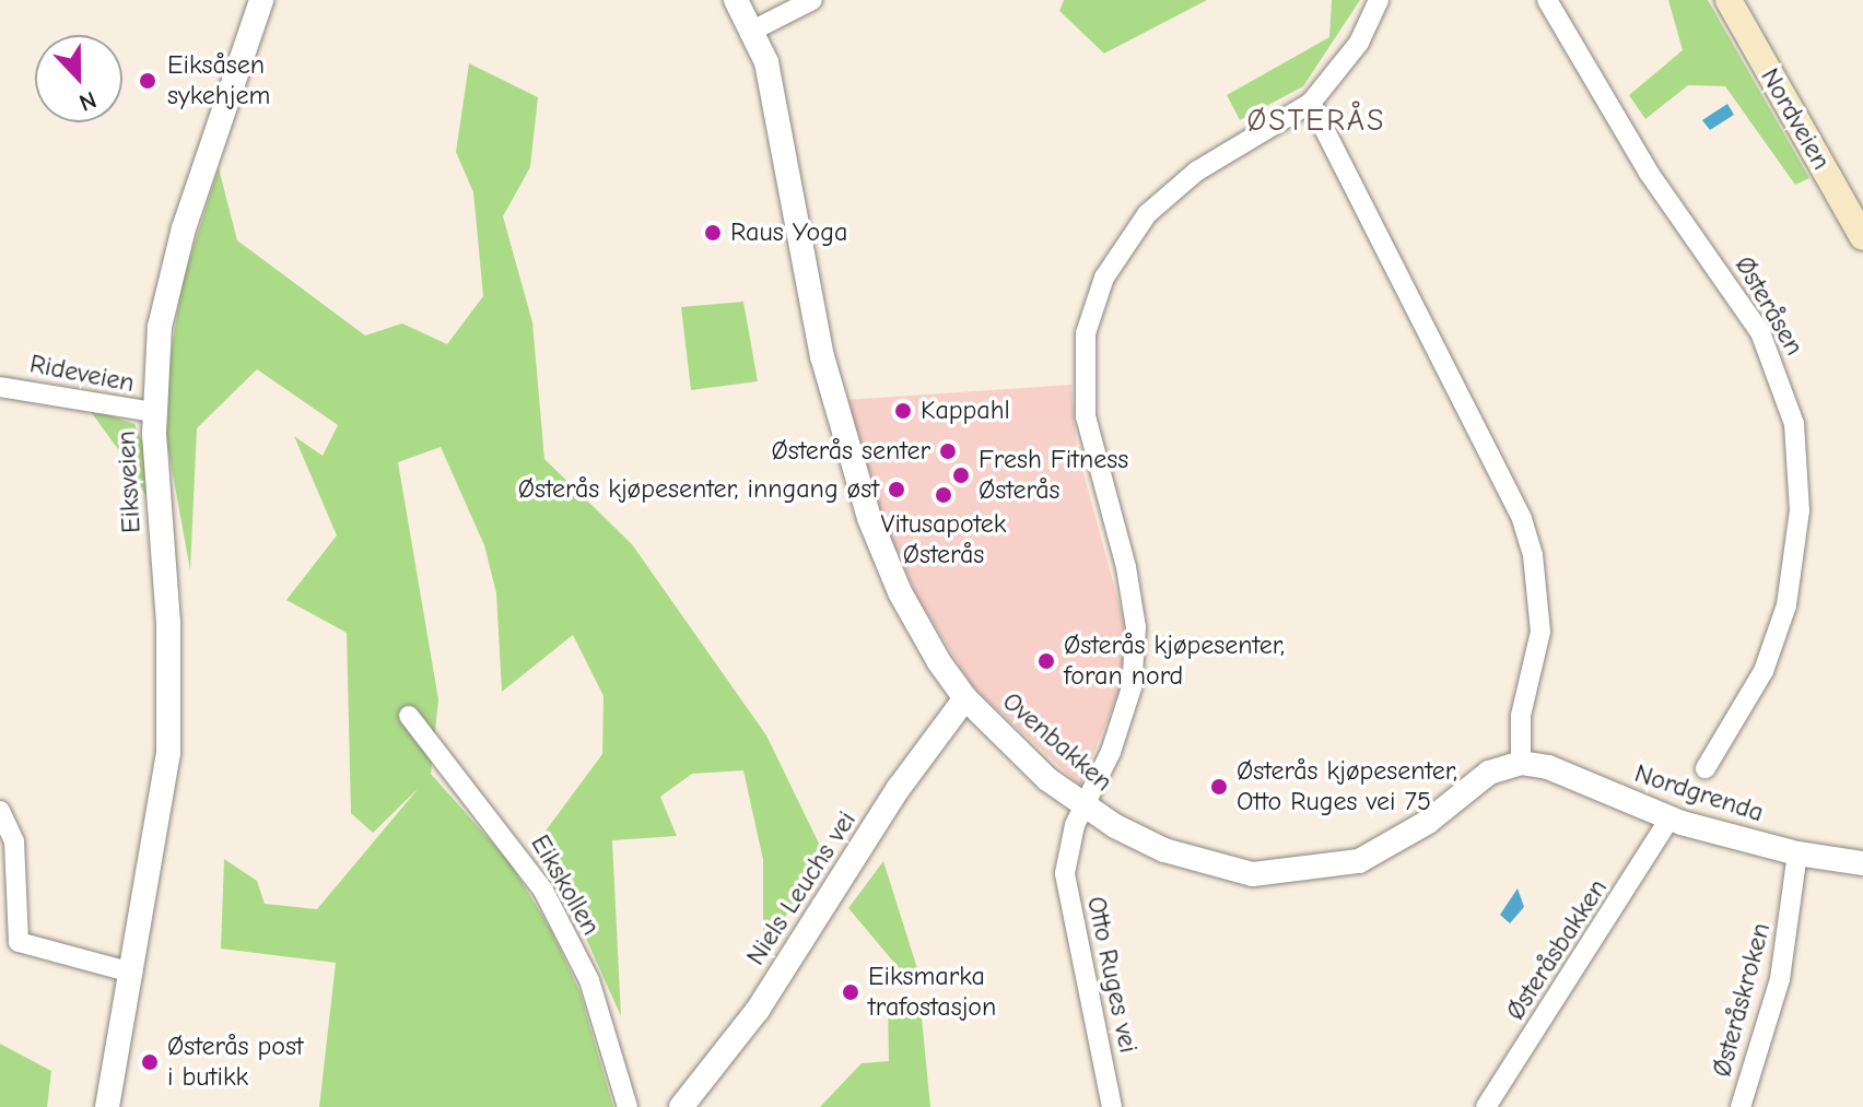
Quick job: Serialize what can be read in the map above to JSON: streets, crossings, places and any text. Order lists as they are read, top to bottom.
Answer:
{
  "streets": {
    "main road": ["Nordveien"],
    "street": [
      "Østeråsen",
      "Rideveien",
      "Eiksveien",
      "Ovenbakken",
      "Nordgrenda",
      "Eikskollen",
      "Niels Leuchs vei",
      "Østeråsbakken",
      "Otto Ruges vei",
      "Østeråskroken"
    ]
  },
  "crossings": [
    ["Rideveien", "Eiksveien"],
    ["Ovenbakken", "Nordgrenda"],
    ["Ovenbakken", "Niels Leuchs vei"],
    ["Ovenbakken", "Otto Ruges vei"],
    ["Nordgrenda", "Østeråsbakken"],
    ["Nordgrenda", "Østeråskroken"]
  ],
  "districts": ["ØSTERÅS"],
  "places": [
    "Eiksåsen sykehjem",
    "Raus Yoga",
    "Kappahl",
    "Østerås senter",
    "Fresh Fitness Østerås",
    "Østerås kjøpesenter, inngang øst",
    "Vitusapotek Østerås",
    "Østerås kjøpesenter, foran nord",
    "Østerås kjøpesenter, Otto Ruges vei 75",
    "Eiksmarka trafostasjon",
    "Østerås post i butikk"
  ],
  "north": "bottom"
}
